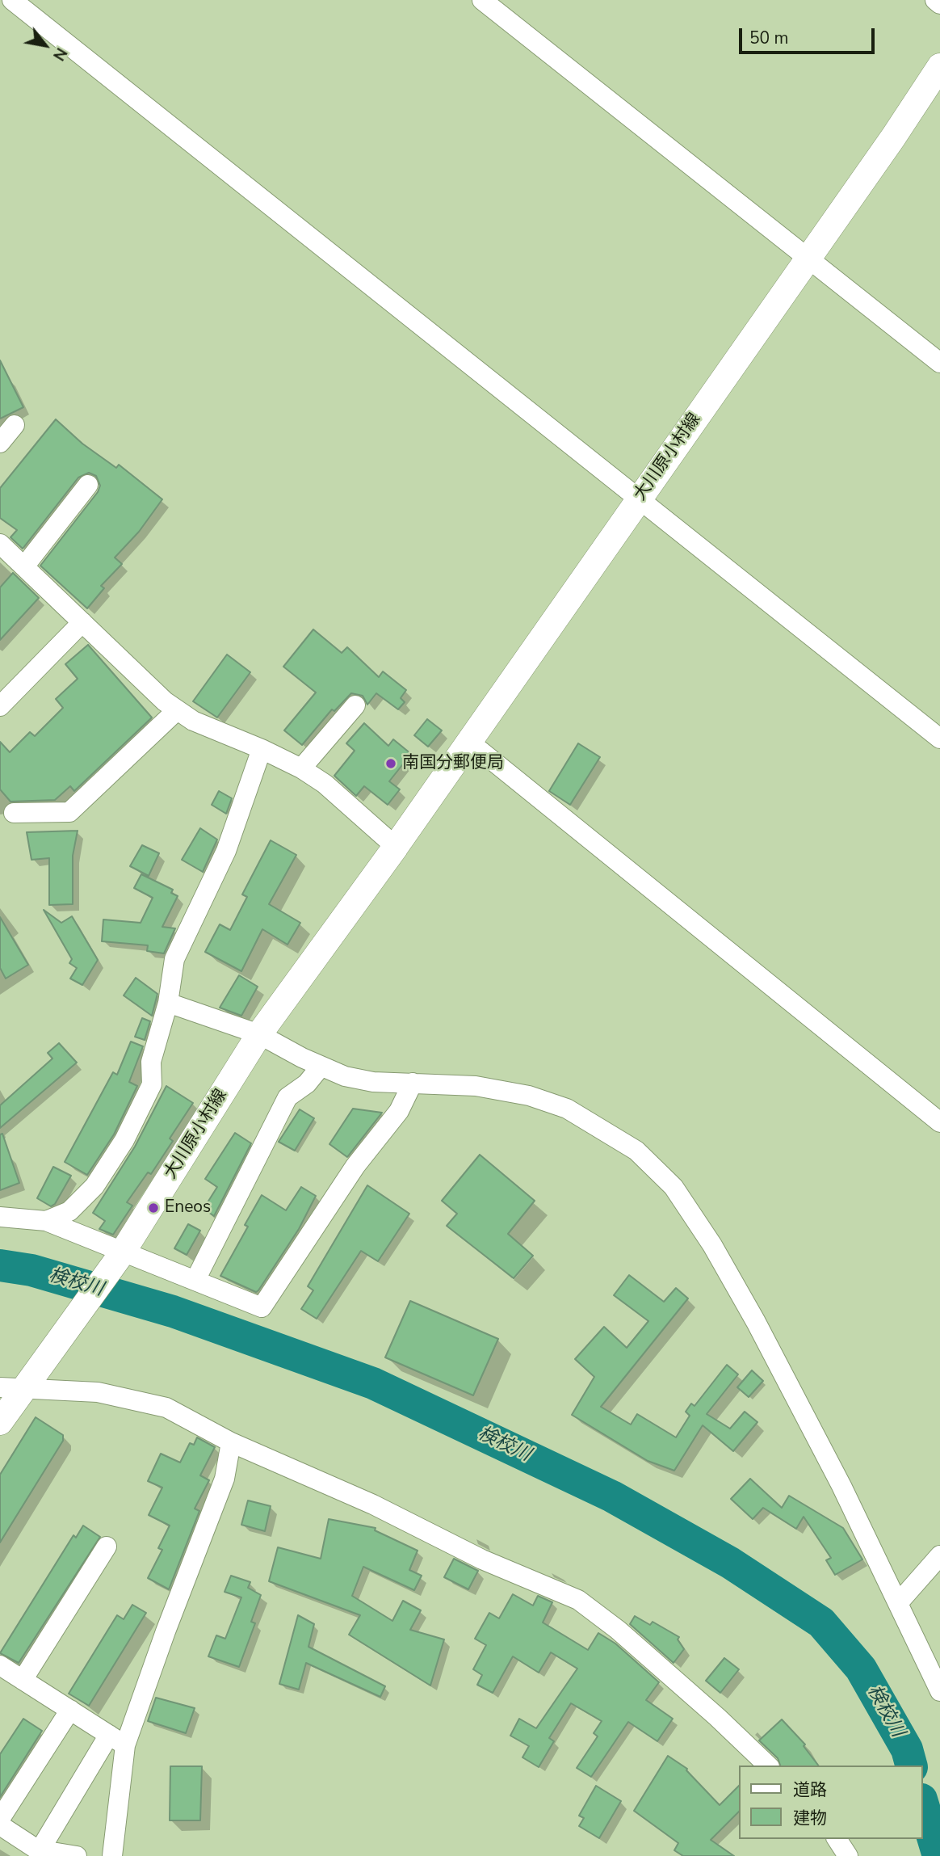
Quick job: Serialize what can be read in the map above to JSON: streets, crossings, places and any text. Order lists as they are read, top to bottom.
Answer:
{
  "streets": {
    "main road": ["大川原小村線"]
  },
  "water": ["検校川"],
  "places": ["南国分郵便局", "Eneos"],
  "legend": ["道路", "建物"],
  "scale_bar": "50 m",
  "north": "bottom right"
}
